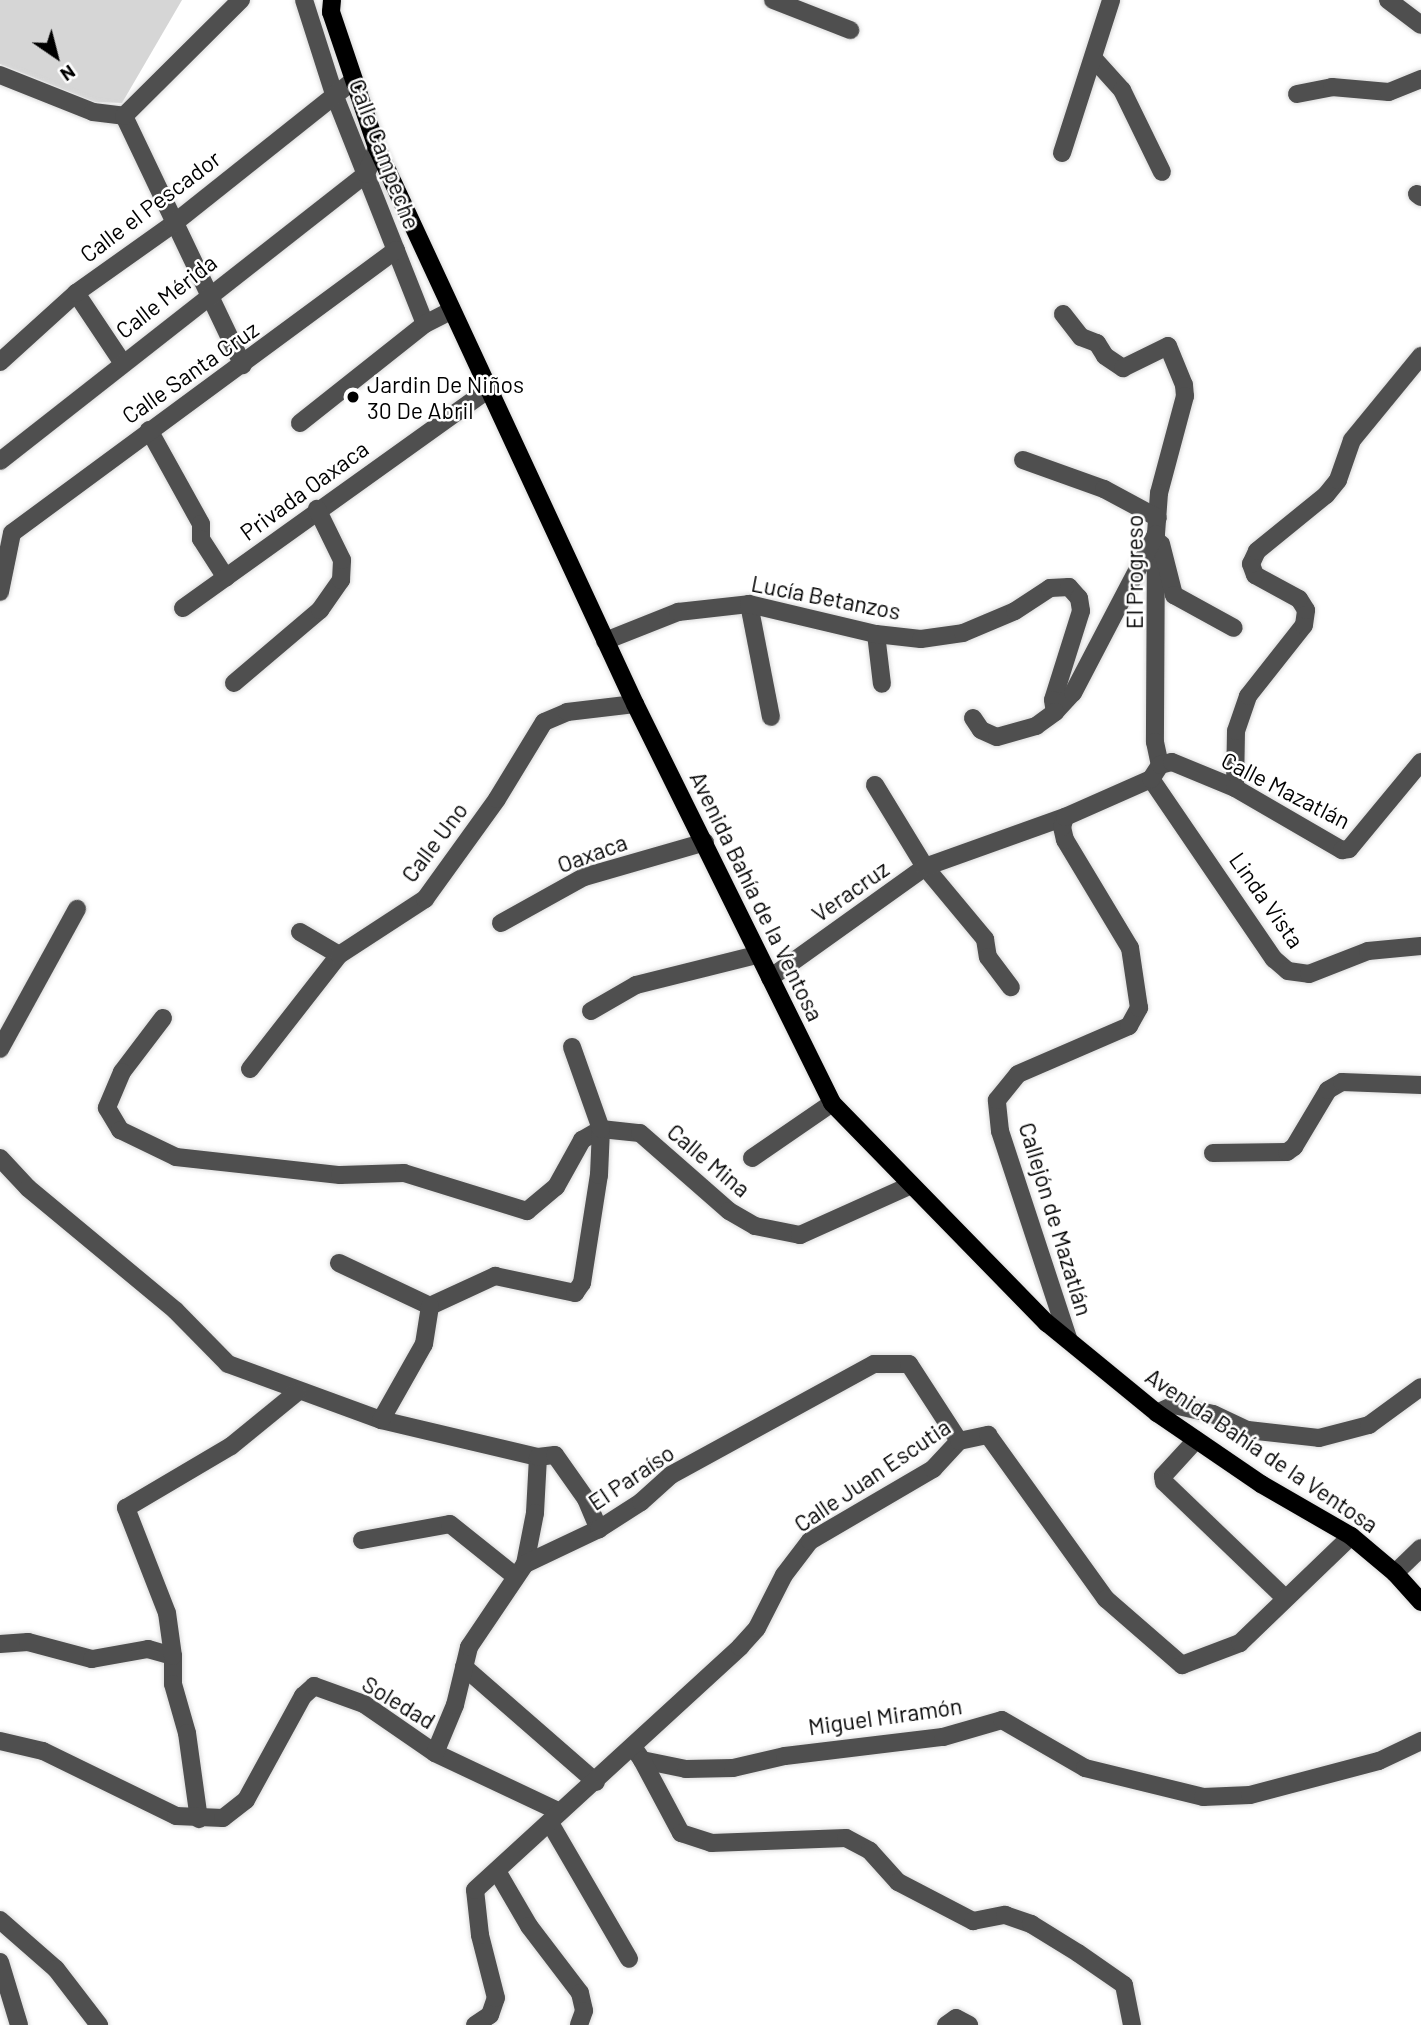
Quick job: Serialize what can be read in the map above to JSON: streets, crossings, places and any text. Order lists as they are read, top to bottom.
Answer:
{
  "streets": {
    "main road": ["Avenida Bahía de la Ventosa"],
    "street": [
      "Calle Campeche",
      "Calle el Pescador",
      "Calle Mérida",
      "Calle Santa Cruz",
      "Privada Oaxaca",
      "El Progreso",
      "Lucía Betanzos",
      "Calle Mazatlán",
      "Calle Uno",
      "Oaxaca",
      "Veracruz",
      "Linda Vista",
      "Calle Mina",
      "Callejón de Mazatlán",
      "Calle Juan Escutia",
      "El Paraíso",
      "Soledad",
      "Miguel Miramón"
    ]
  },
  "crossings": [
    ["Calle Campeche", "Calle el Pescador"],
    ["Calle Campeche", "Calle Mérida"],
    ["Calle Campeche", "Calle Santa Cruz"],
    ["Calle el Pescador", "Avenida Bahía de la Ventosa"],
    ["Privada Oaxaca", "Avenida Bahía de la Ventosa"],
    ["El Progreso", "Calle Mazatlán"],
    ["El Progreso", "Linda Vista"],
    ["Lucía Betanzos", "Avenida Bahía de la Ventosa"],
    ["Calle Mazatlán", "Linda Vista"],
    ["Calle Uno", "Avenida Bahía de la Ventosa"],
    ["Oaxaca", "Avenida Bahía de la Ventosa"],
    ["Veracruz", "Avenida Bahía de la Ventosa"],
    ["Avenida Bahía de la Ventosa", "Calle Mina"],
    ["Avenida Bahía de la Ventosa", "Callejón de Mazatlán"],
    ["Avenida Bahía de la Ventosa", "Calle Juan Escutia"],
    ["Calle Juan Escutia", "El Paraíso"],
    ["Calle Juan Escutia", "Soledad"],
    ["Calle Juan Escutia", "Miguel Miramón"]
  ],
  "places": ["Jardin De Niños 30 De Abril"],
  "north": "bottom right"
}
